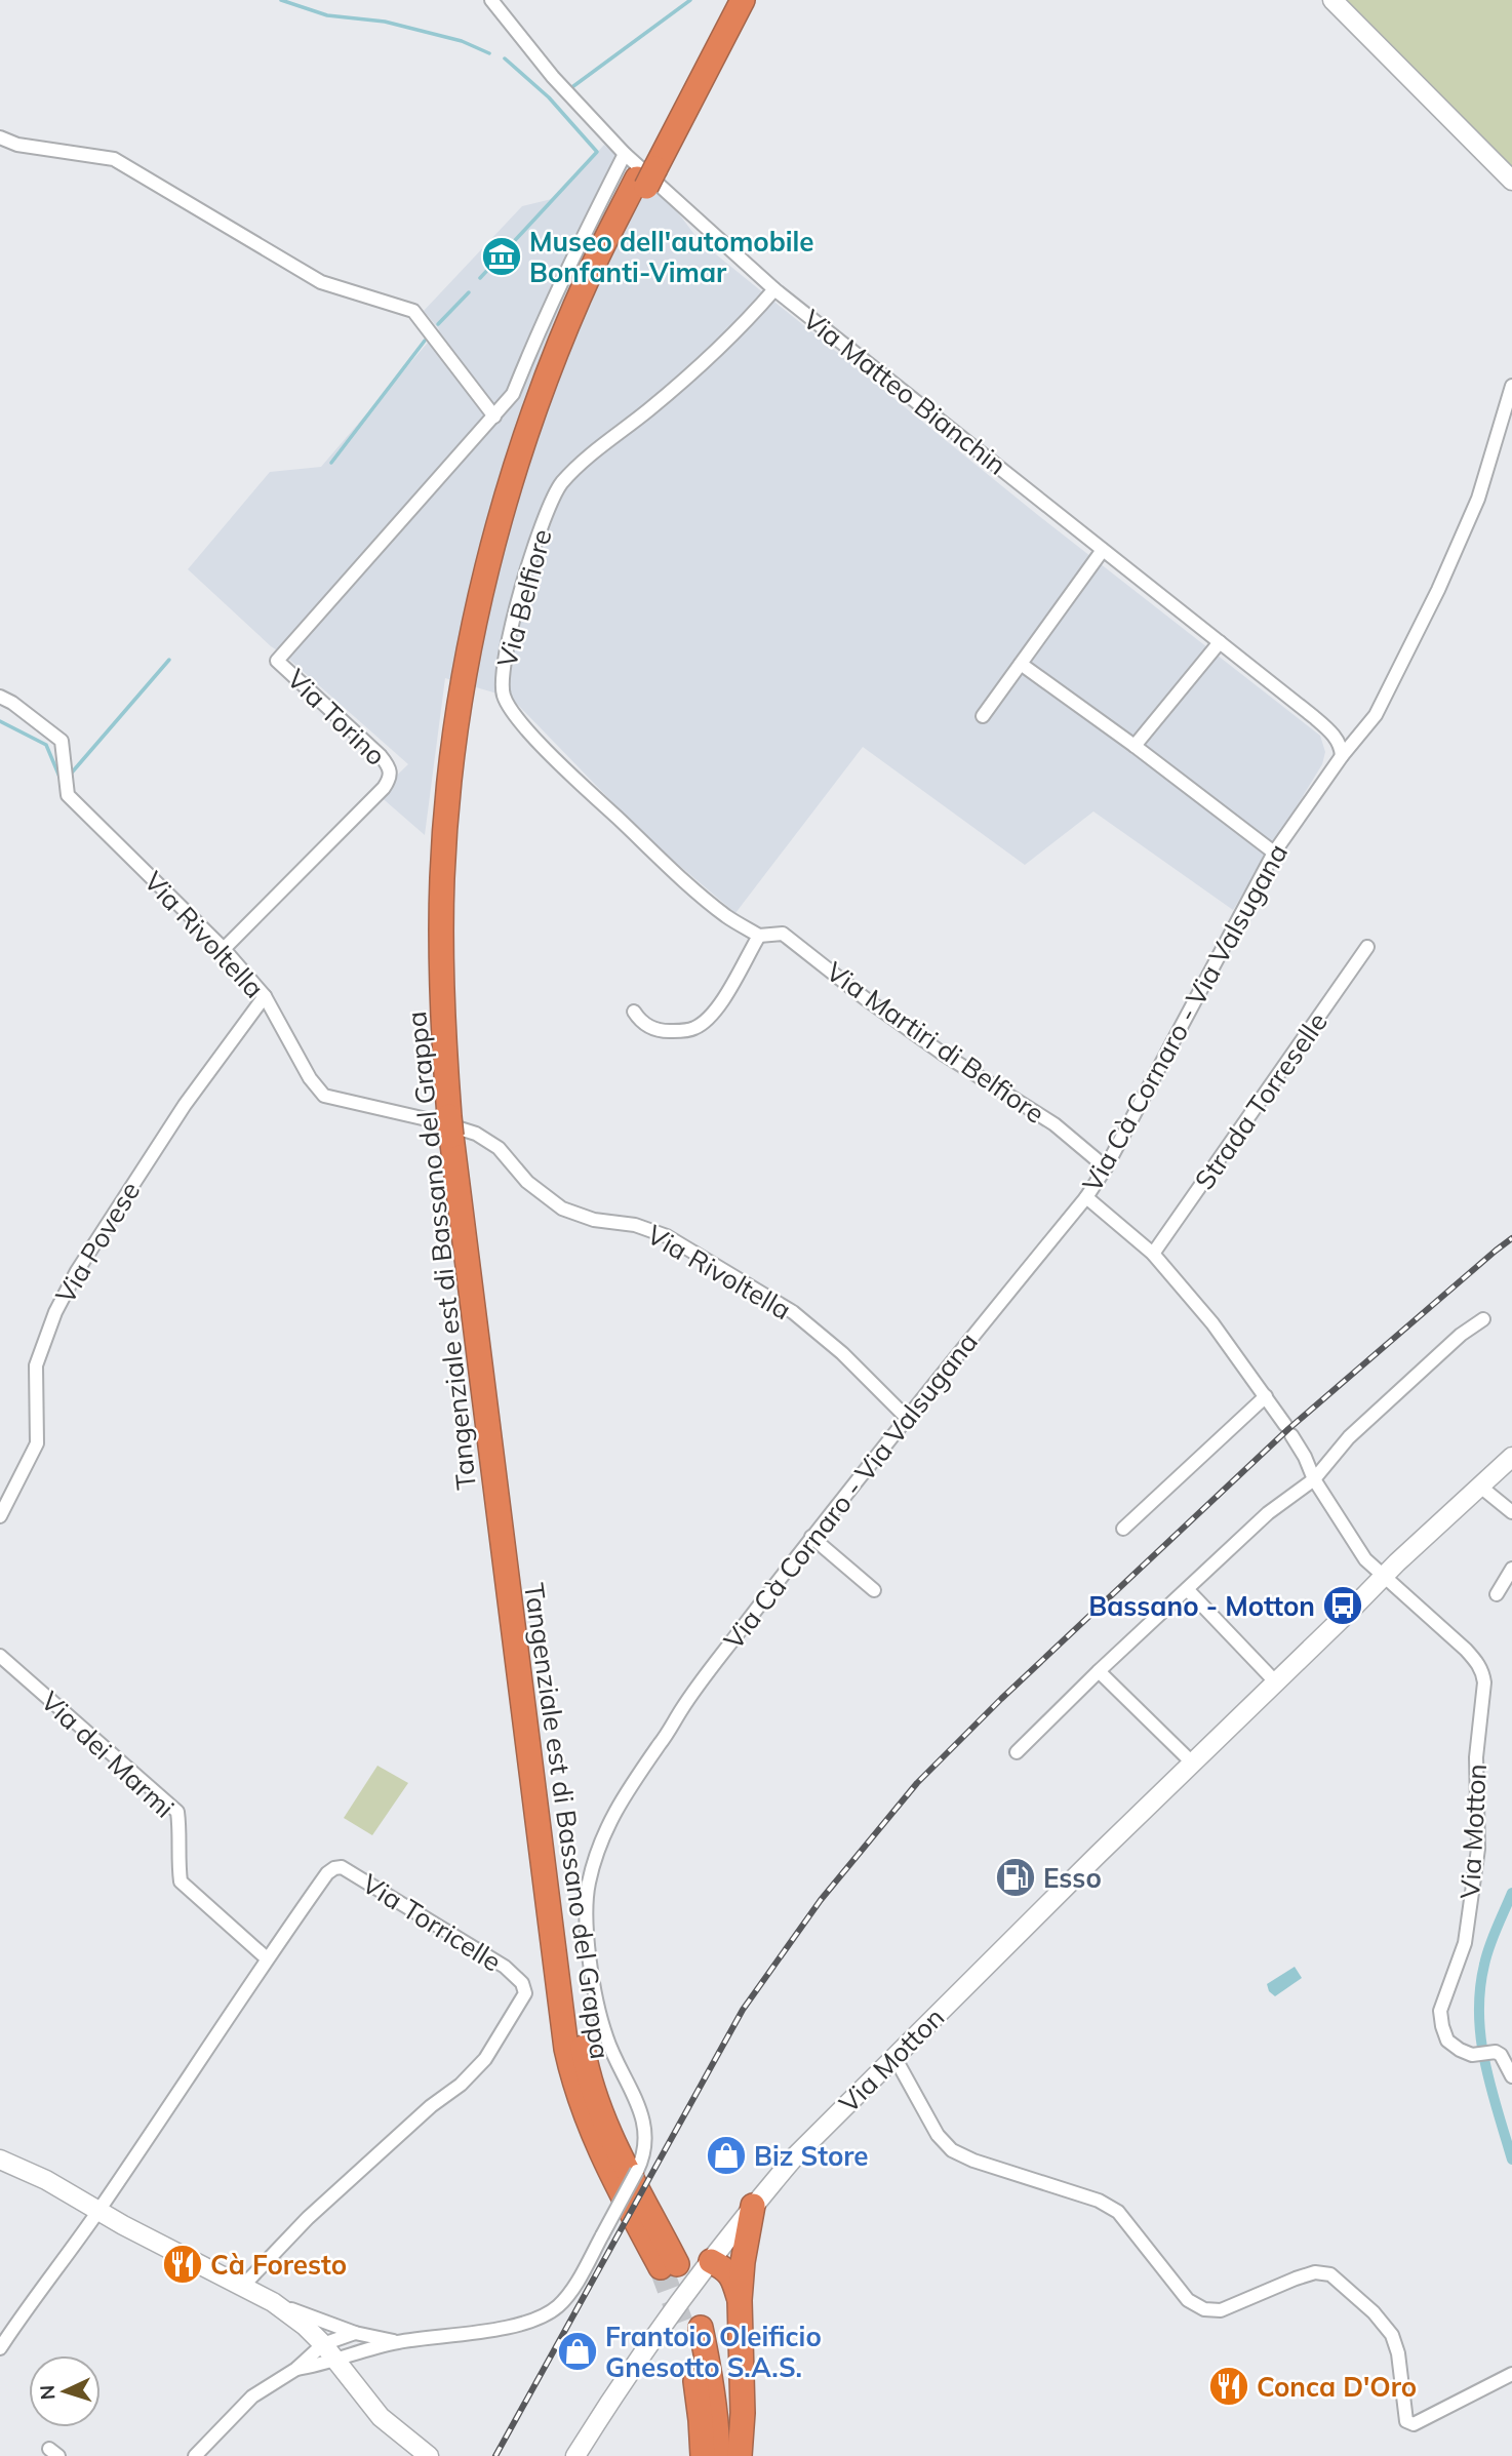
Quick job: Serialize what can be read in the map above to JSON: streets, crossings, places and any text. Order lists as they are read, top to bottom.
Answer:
{
  "streets": {
    "highway": ["Tangenziale est di Bassano del Grappa"],
    "main road": ["Via Motton"],
    "street": [
      "Via Matteo Bianchin",
      "Via Belfiore",
      "Via Torino",
      "Via Rivoltella",
      "Via Cà Cornaro - Via Valsugana",
      "Via Martiri di Belfiore",
      "Strada Torreselle",
      "Via Povese",
      "Via dei Marmi",
      "Via Torricelle"
    ]
  },
  "crossings": [
    ["Via Matteo Bianchin", "Via Belfiore"],
    ["Via Matteo Bianchin", "Via Torino"],
    ["Via Matteo Bianchin", "Via Cà Cornaro - Via Valsugana"],
    ["Via Matteo Bianchin", "Tangenziale est di Bassano del Grappa"],
    ["Via Belfiore", "Via Martiri di Belfiore"],
    ["Via Torino", "Via Rivoltella"],
    ["Via Torino", "Tangenziale est di Bassano del Grappa"],
    ["Via Rivoltella", "Via Cà Cornaro - Via Valsugana"],
    ["Via Rivoltella", "Via Povese"],
    ["Via Cà Cornaro - Via Valsugana", "Via Martiri di Belfiore"],
    ["Via dei Marmi", "Via Torricelle"]
  ],
  "places": {
    "museum": ["Museo dell'automobile Bonfanti-Vimar"],
    "bus stop": ["Bassano - Motton"],
    "fuel station": ["Esso"],
    "shop": ["Biz Store", "Frantoio Oleificio Gnesotto S.A.S."],
    "restaurant": ["Cà Foresto", "Conca D'Oro"]
  },
  "north": "left"
}
